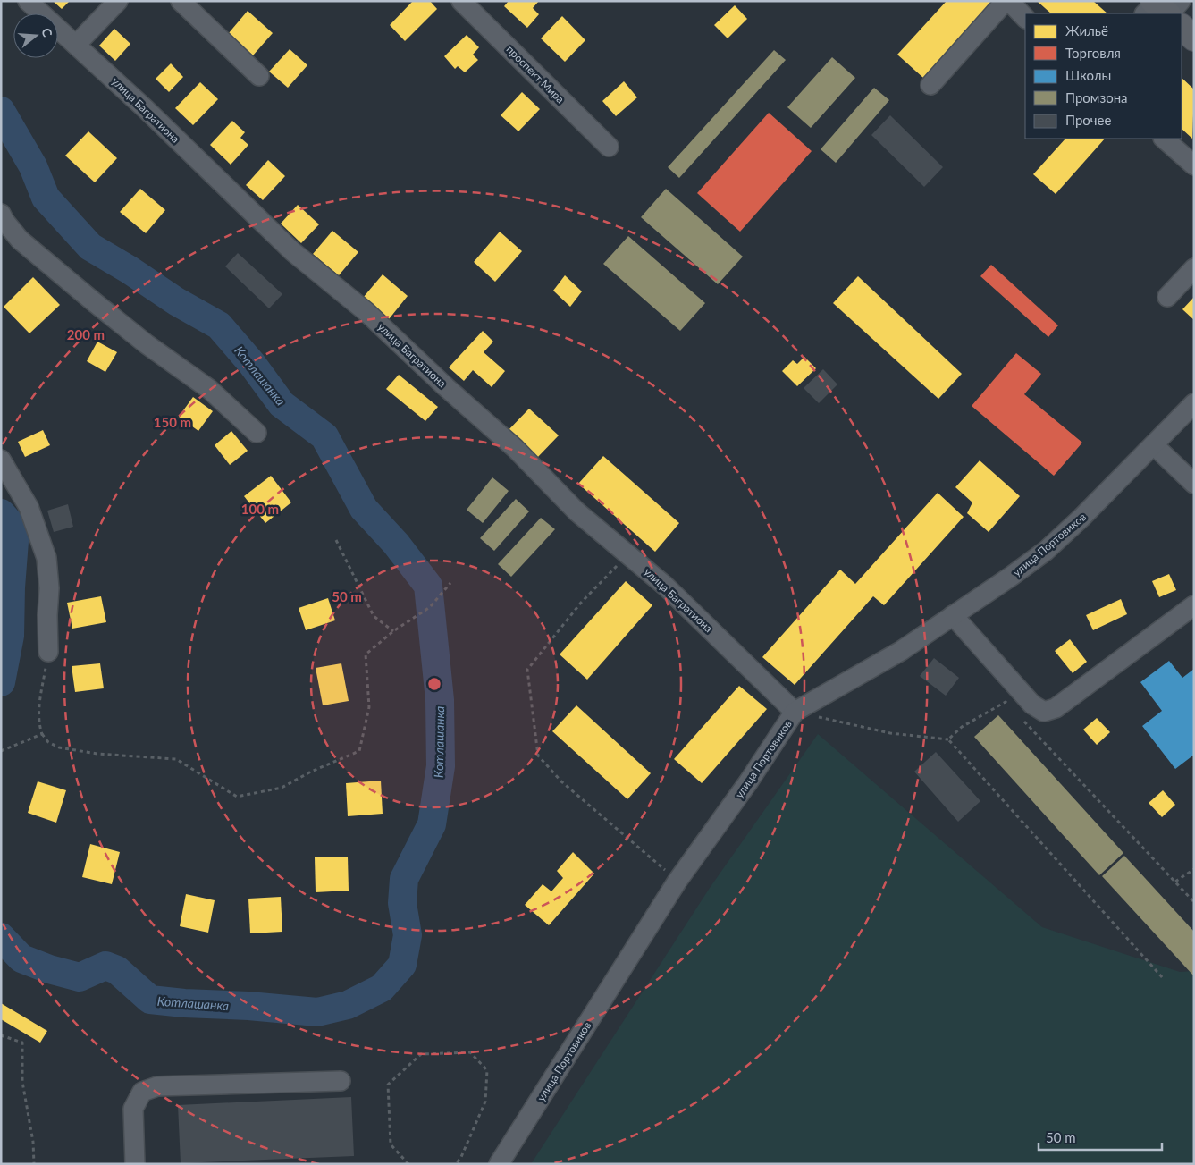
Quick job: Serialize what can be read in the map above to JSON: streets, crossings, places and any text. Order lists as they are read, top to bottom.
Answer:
{
  "streets": {
    "street": ["проспект Мира", "улица Багратиона", "улица Портовиков"]
  },
  "crossings": [
    ["улица Багратиона", "улица Портовиков"]
  ],
  "water": ["Котлашанка"],
  "legend": [
    "Жильё",
    "Торговля",
    "Школы",
    "Промзона",
    "Прочее"
  ],
  "scale_bar": "50 m",
  "north": "right",
  "rings": [
    "200 m",
    "150 m",
    "100 m",
    "50 m"
  ]
}
